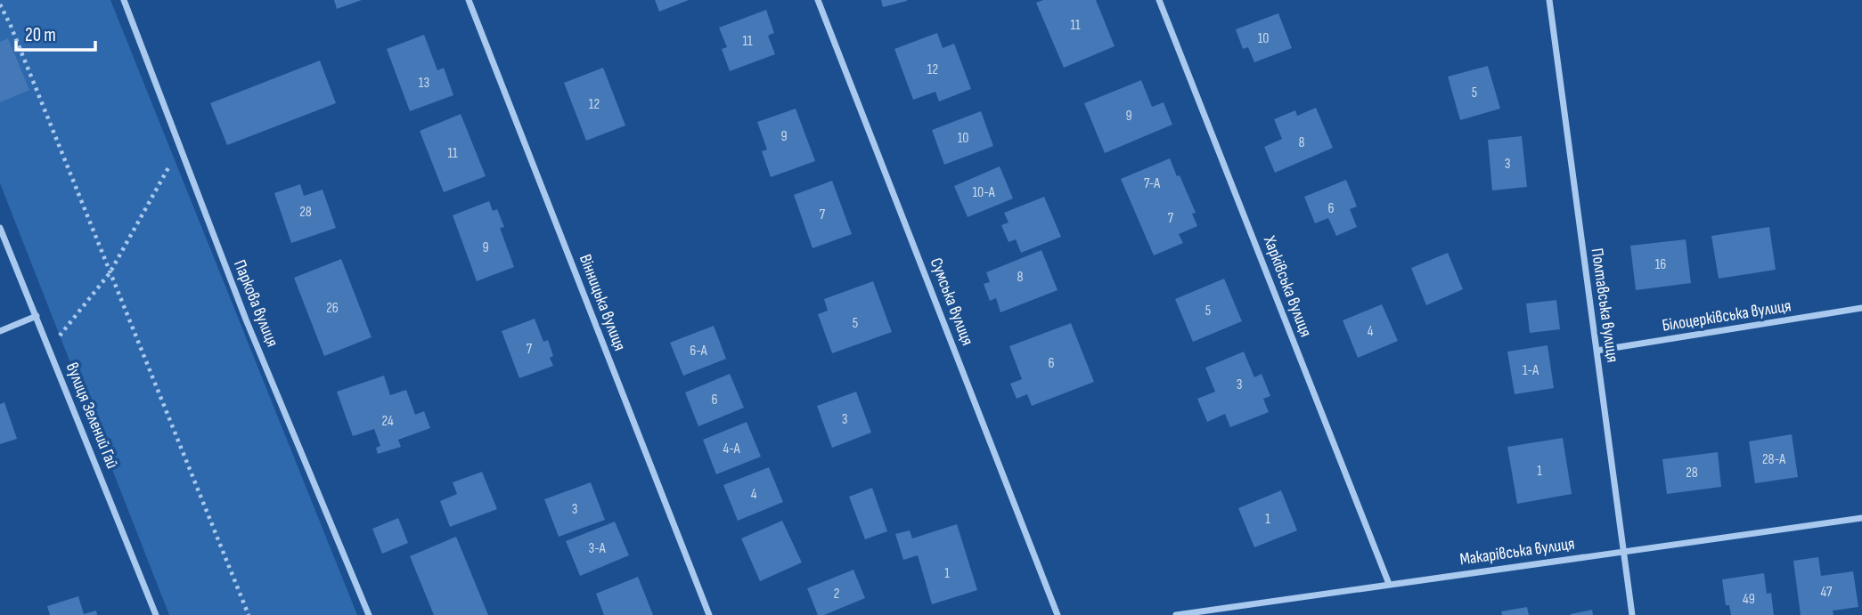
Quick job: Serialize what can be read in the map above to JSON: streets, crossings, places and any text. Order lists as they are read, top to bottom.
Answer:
{
  "streets": {
    "street": [
      "Харківська вулиця",
      "Сумська вулиця",
      "Вінницька вулиця",
      "Паркова вулиця",
      "Полтавська вулиця",
      "Білоцерківська вулиця",
      "вулиця Зелений Гай",
      "Макарівська вулиця"
    ]
  },
  "crossings": [
    ["Харківська вулиця", "Макарівська вулиця"],
    ["Полтавська вулиця", "Білоцерківська вулиця"],
    ["Полтавська вулиця", "Макарівська вулиця"]
  ],
  "house_numbers": [
    "11",
    "10",
    "11",
    "12",
    "13",
    "5",
    "12",
    "9",
    "9",
    "10",
    "8",
    "11",
    "3",
    "7-А",
    "10-А",
    "6",
    "28",
    "7",
    "7",
    "9",
    "16",
    "8",
    "26",
    "5",
    "5",
    "4",
    "7",
    "6-А",
    "6",
    "1-А",
    "3",
    "6",
    "3",
    "24",
    "4-А",
    "28-А",
    "1",
    "28",
    "4",
    "3",
    "1",
    "3-А",
    "1",
    "47",
    "2",
    "49"
  ],
  "scale_bar": "20 m"
}
